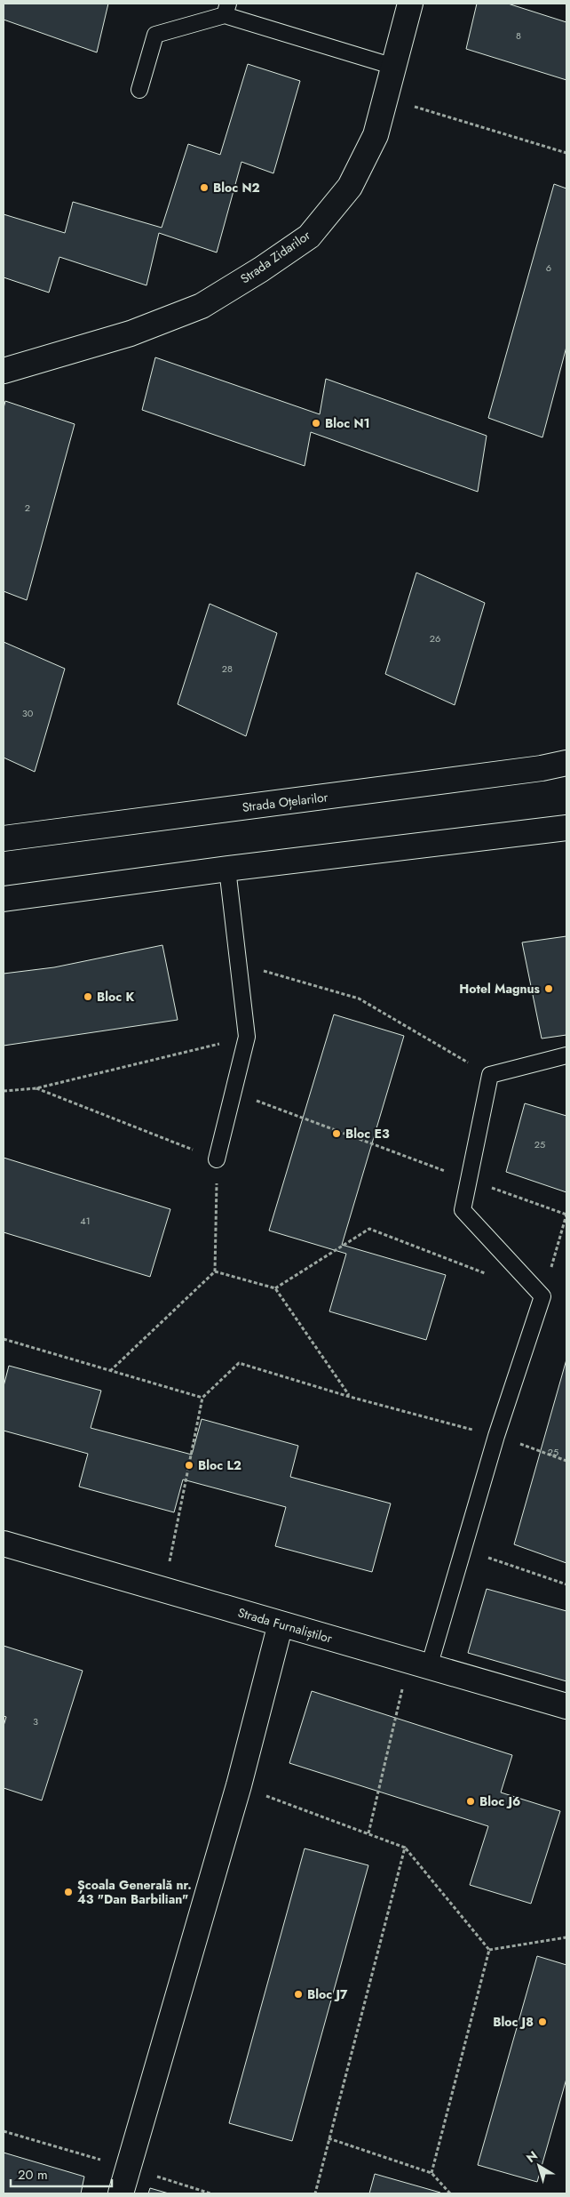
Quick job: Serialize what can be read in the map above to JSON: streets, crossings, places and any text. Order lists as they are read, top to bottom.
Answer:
{
  "streets": {
    "street": ["Strada Zidarilor", "Strada Oțelarilor", "Strada Furnaliștilor"]
  },
  "places": [
    "Bloc N2",
    "Bloc N1",
    "Hotel Magnus",
    "Bloc K",
    "Bloc E3",
    "Bloc L2",
    "Bloc J6",
    "Școala Generală nr. 43 \"Dan Barbilian\"",
    "Bloc J7",
    "Bloc J8"
  ],
  "house_numbers": [
    "8",
    "6",
    "2",
    "26",
    "28",
    "30",
    "25",
    "41",
    "25",
    "3"
  ],
  "scale_bar": "20 m",
  "north": "top left"
}
